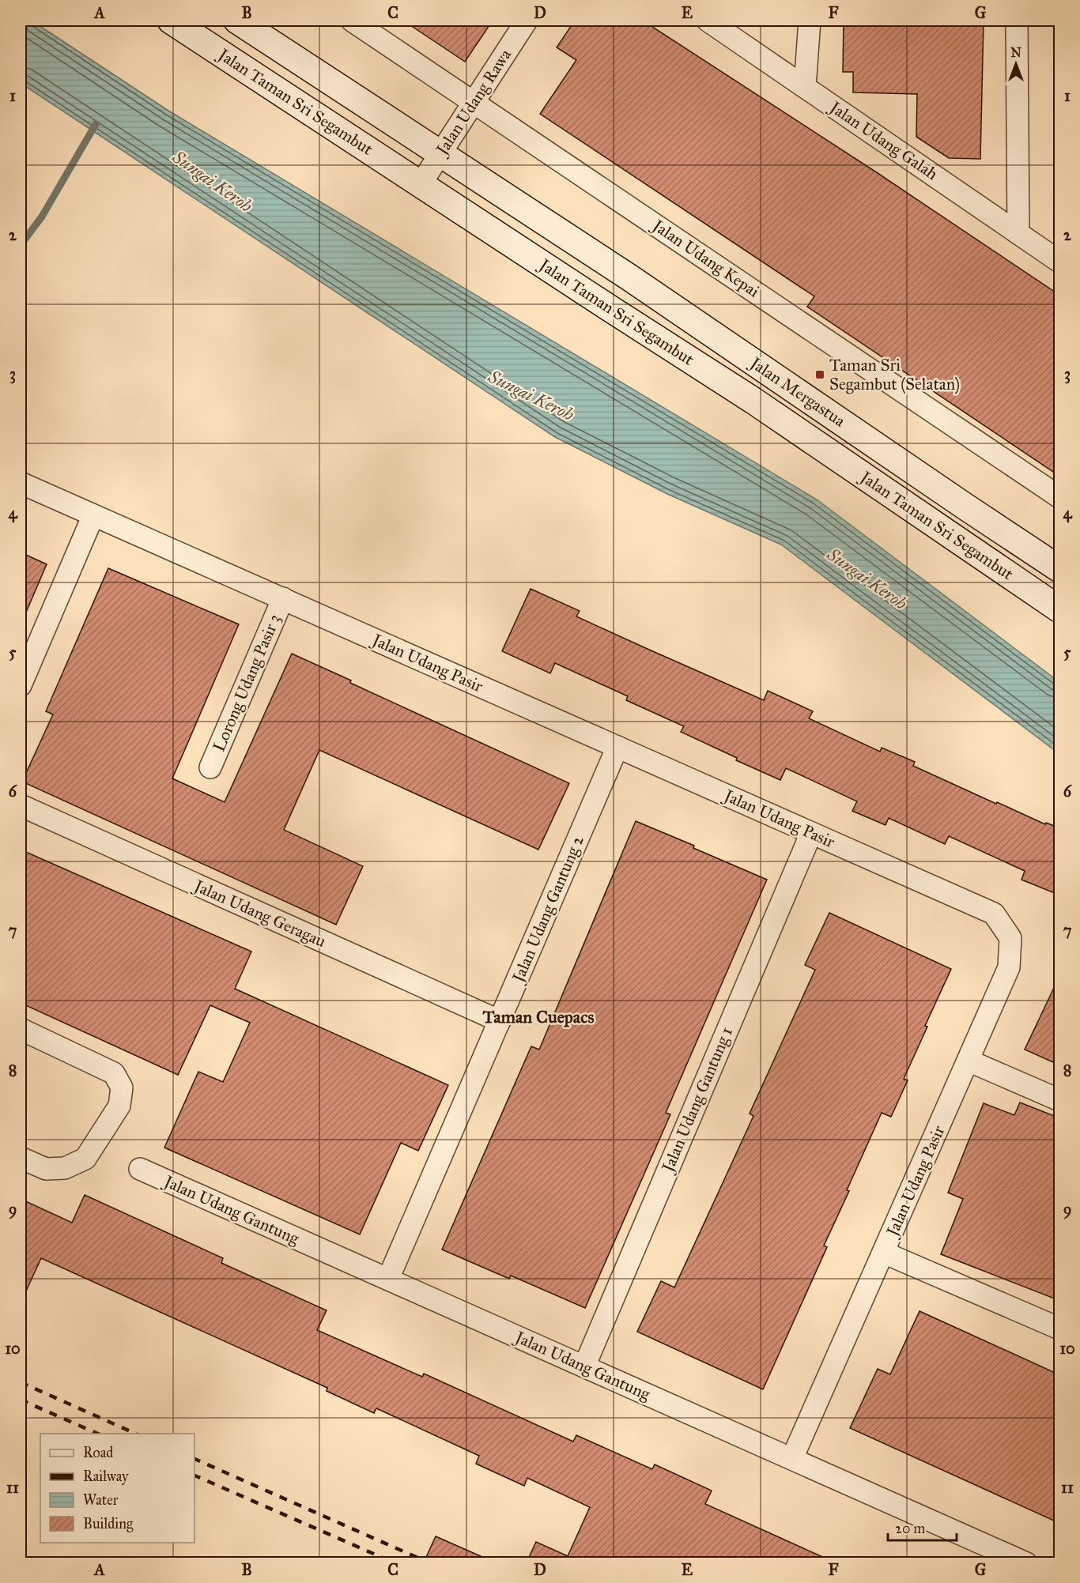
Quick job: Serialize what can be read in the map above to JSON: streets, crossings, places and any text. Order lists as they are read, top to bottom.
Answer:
{
  "streets": {
    "street": [
      "Jalan Taman Sri Segambut",
      "Jalan Udang Rawa",
      "Jalan Udang Galah",
      "Jalan Udang Kepai",
      "Jalan Mergastua",
      "Jalan Udang Pasir",
      "Lorong Udang Pasir 3",
      "Jalan Udang Gantung 2",
      "Jalan Udang Geragau",
      "Jalan Udang Gantung 1",
      "Jalan Udang Gantung"
    ]
  },
  "crossings": [
    ["Jalan Taman Sri Segambut", "Jalan Udang Rawa"],
    ["Jalan Taman Sri Segambut", "Jalan Mergastua"],
    ["Jalan Udang Rawa", "Jalan Udang Kepai"],
    ["Jalan Udang Rawa", "Jalan Mergastua"],
    ["Jalan Udang Pasir", "Lorong Udang Pasir 3"],
    ["Jalan Udang Pasir", "Jalan Udang Gantung 2"],
    ["Jalan Udang Pasir", "Jalan Udang Gantung 1"],
    ["Jalan Udang Pasir", "Jalan Udang Gantung"],
    ["Jalan Udang Gantung 2", "Jalan Udang Geragau"],
    ["Jalan Udang Gantung 2", "Jalan Udang Gantung"],
    ["Jalan Udang Gantung 1", "Jalan Udang Gantung"]
  ],
  "districts": ["Taman Cuepacs"],
  "water": ["Sungai Keroh"],
  "places": {
    "transit": ["Taman Sri Segambut (Selatan)"]
  },
  "legend": [
    "Road",
    "Railway",
    "Water",
    "Building"
  ],
  "scale_bar": "20 m",
  "north": "top",
  "grid": {
    "columns": [
      "A",
      "B",
      "C",
      "D",
      "E",
      "F",
      "G"
    ],
    "rows": [
      "1",
      "2",
      "3",
      "4",
      "5",
      "6",
      "7",
      "8",
      "9",
      "10",
      "11"
    ]
  }
}
